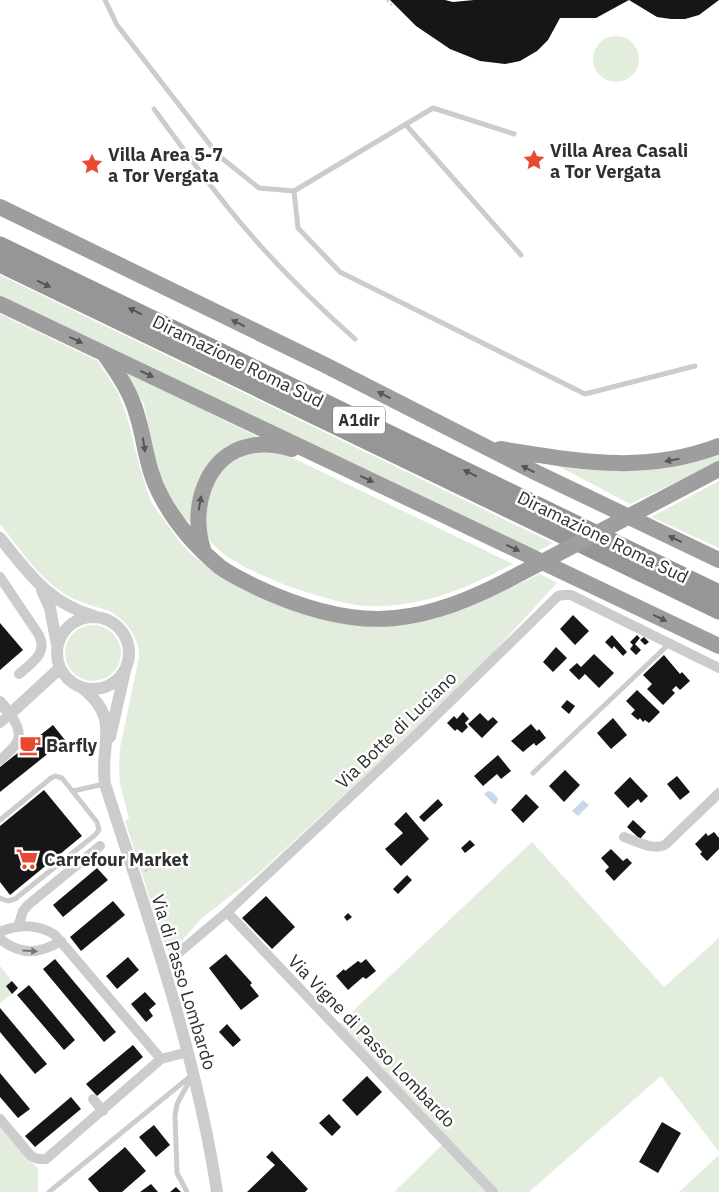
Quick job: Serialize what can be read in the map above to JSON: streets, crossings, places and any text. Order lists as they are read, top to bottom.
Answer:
{
  "streets": {
    "highway": ["Diramazione Roma Sud", "A1dir"],
    "street": ["Via Botte di Luciano", "Via di Passo Lombardo", "Via Vigne di Passo Lombardo"]
  },
  "crossings": [
    ["Via Botte di Luciano", "Via di Passo Lombardo"],
    ["Via Botte di Luciano", "Via Vigne di Passo Lombardo"]
  ],
  "places": {
    "place": ["Villa Area Casali a Tor Vergata", "Villa Area 5-7 a Tor Vergata"],
    "cafe": ["Barfly"],
    "supermarket": ["Carrefour Market"]
  }
}
